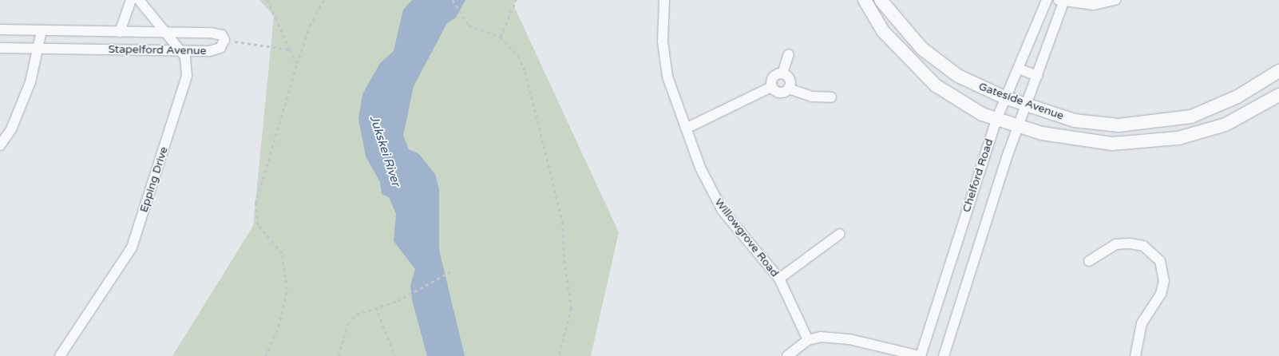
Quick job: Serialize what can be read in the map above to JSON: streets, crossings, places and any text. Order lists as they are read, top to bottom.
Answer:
{
  "streets": {
    "street": [
      "Stapelford Avenue",
      "Gateside Avenue",
      "Chelford Road",
      "Epping Drive",
      "Willowgrove Road"
    ]
  },
  "crossings": [
    ["Stapelford Avenue", "Epping Drive"],
    ["Gateside Avenue", "Chelford Road"]
  ],
  "water": ["Jukskei River"]
}
